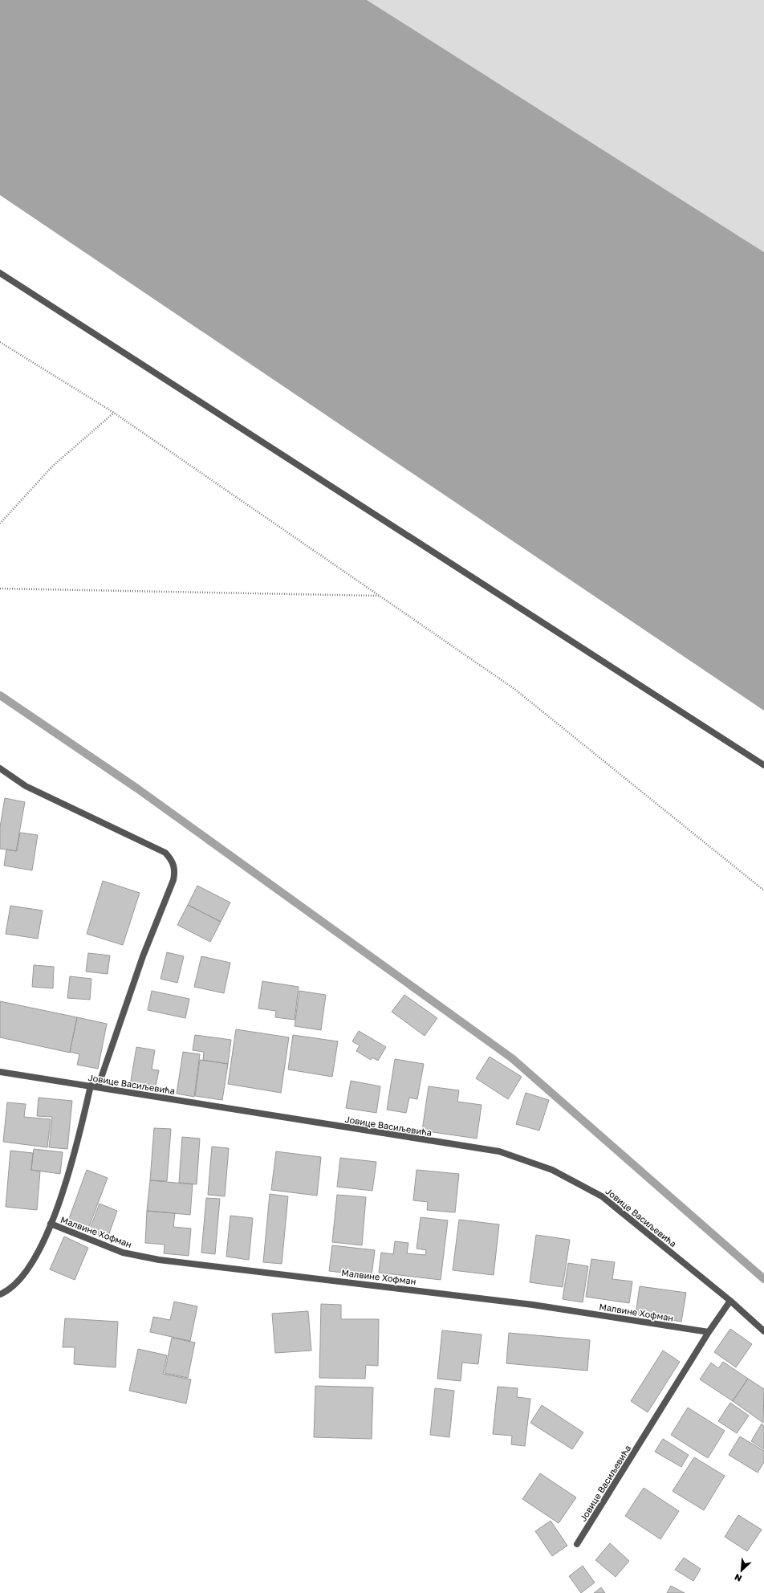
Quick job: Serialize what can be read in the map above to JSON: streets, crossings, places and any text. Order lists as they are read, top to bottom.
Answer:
{
  "streets": {
    "street": ["Јовице Васиљевића", "Малвине Хофман"]
  },
  "crossings": [
    ["Јовице Васиљевића", "Малвине Хофман"]
  ],
  "north": "bottom left"
}
